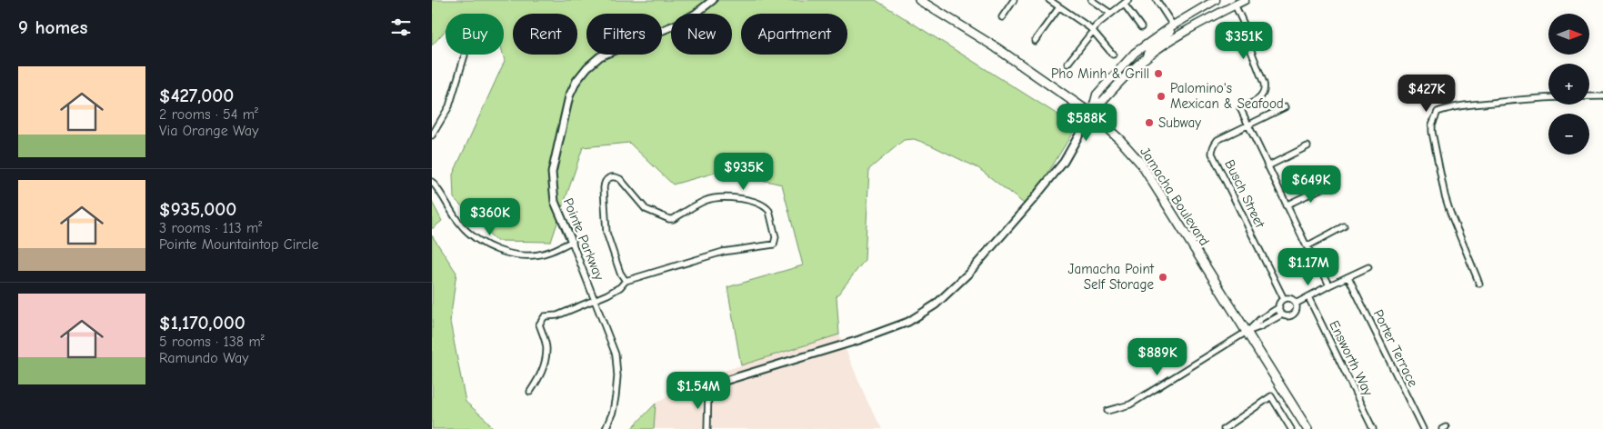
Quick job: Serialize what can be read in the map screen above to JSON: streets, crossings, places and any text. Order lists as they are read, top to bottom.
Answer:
{
  "streets": {
    "main road": ["Jamacha Boulevard"],
    "street": [
      "Busch Street",
      "Pointe Parkway",
      "Porter Terrace",
      "Ensworth Way"
    ]
  },
  "places": [
    "Pho Minh & Grill",
    "Palomino's Mexican & Seafood",
    "Subway",
    "Jamacha Point Self Storage"
  ],
  "north": "right",
  "page": {
    "heading": "9 homes",
    "map_buttons": ["+", "−"],
    "chip": [
      "Buy",
      "Rent",
      "Filters",
      "New",
      "Apartment"
    ],
    "price": [
      "$351K",
      "$427K",
      "$588K",
      "$935K",
      "$649K",
      "$360K",
      "$1.17M",
      "$889K",
      "$1.54M"
    ],
    "list": [
      {
        "name": "$427,000",
        "note": "2 rooms · 54 m² · Via Orange Way"
      },
      {
        "name": "$935,000",
        "note": "3 rooms · 113 m² · Pointe Mountaintop Circle"
      },
      {
        "name": "$1,170,000",
        "note": "5 rooms · 138 m² · Ramundo Way"
      }
    ]
  }
}
